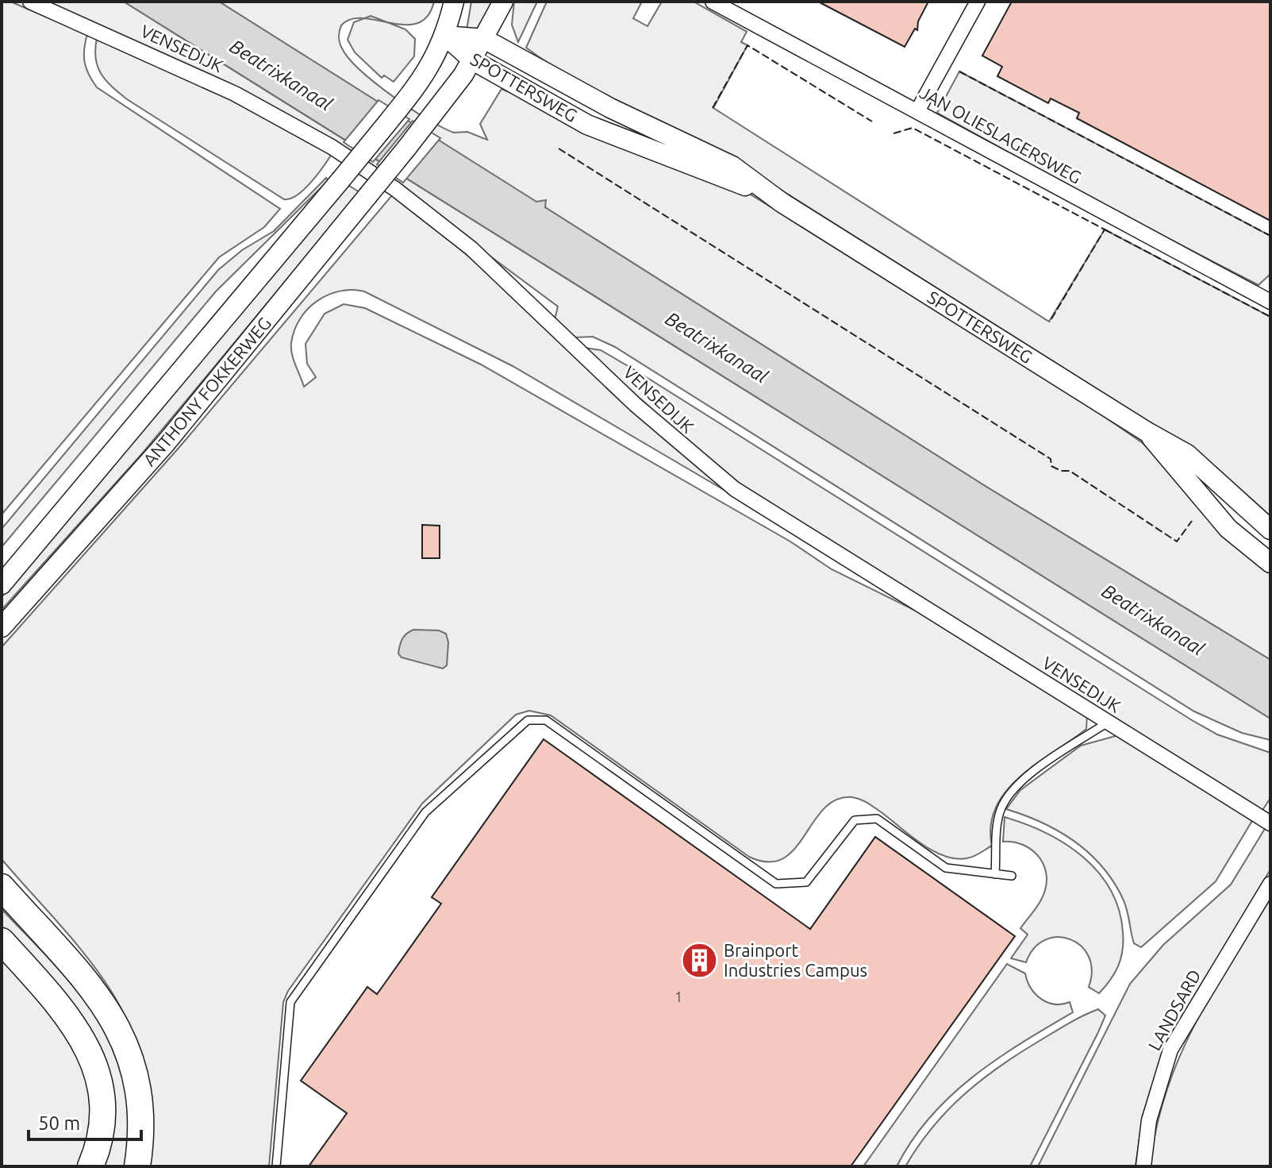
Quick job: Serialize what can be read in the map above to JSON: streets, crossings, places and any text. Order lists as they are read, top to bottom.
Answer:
{
  "streets": {
    "main road": ["SPOTTERSWEG", "ANTHONY FOKKERWEG"],
    "street": ["VENSEDIJK", "JAN OLIESLAGERSWEG", "LANDSARD"]
  },
  "crossings": [
    ["SPOTTERSWEG", "ANTHONY FOKKERWEG"]
  ],
  "water": ["Beatrixkanaal"],
  "places": {
    "building": ["Brainport Industries Campus"]
  },
  "house_numbers": ["1"],
  "scale_bar": "50 m"
}
